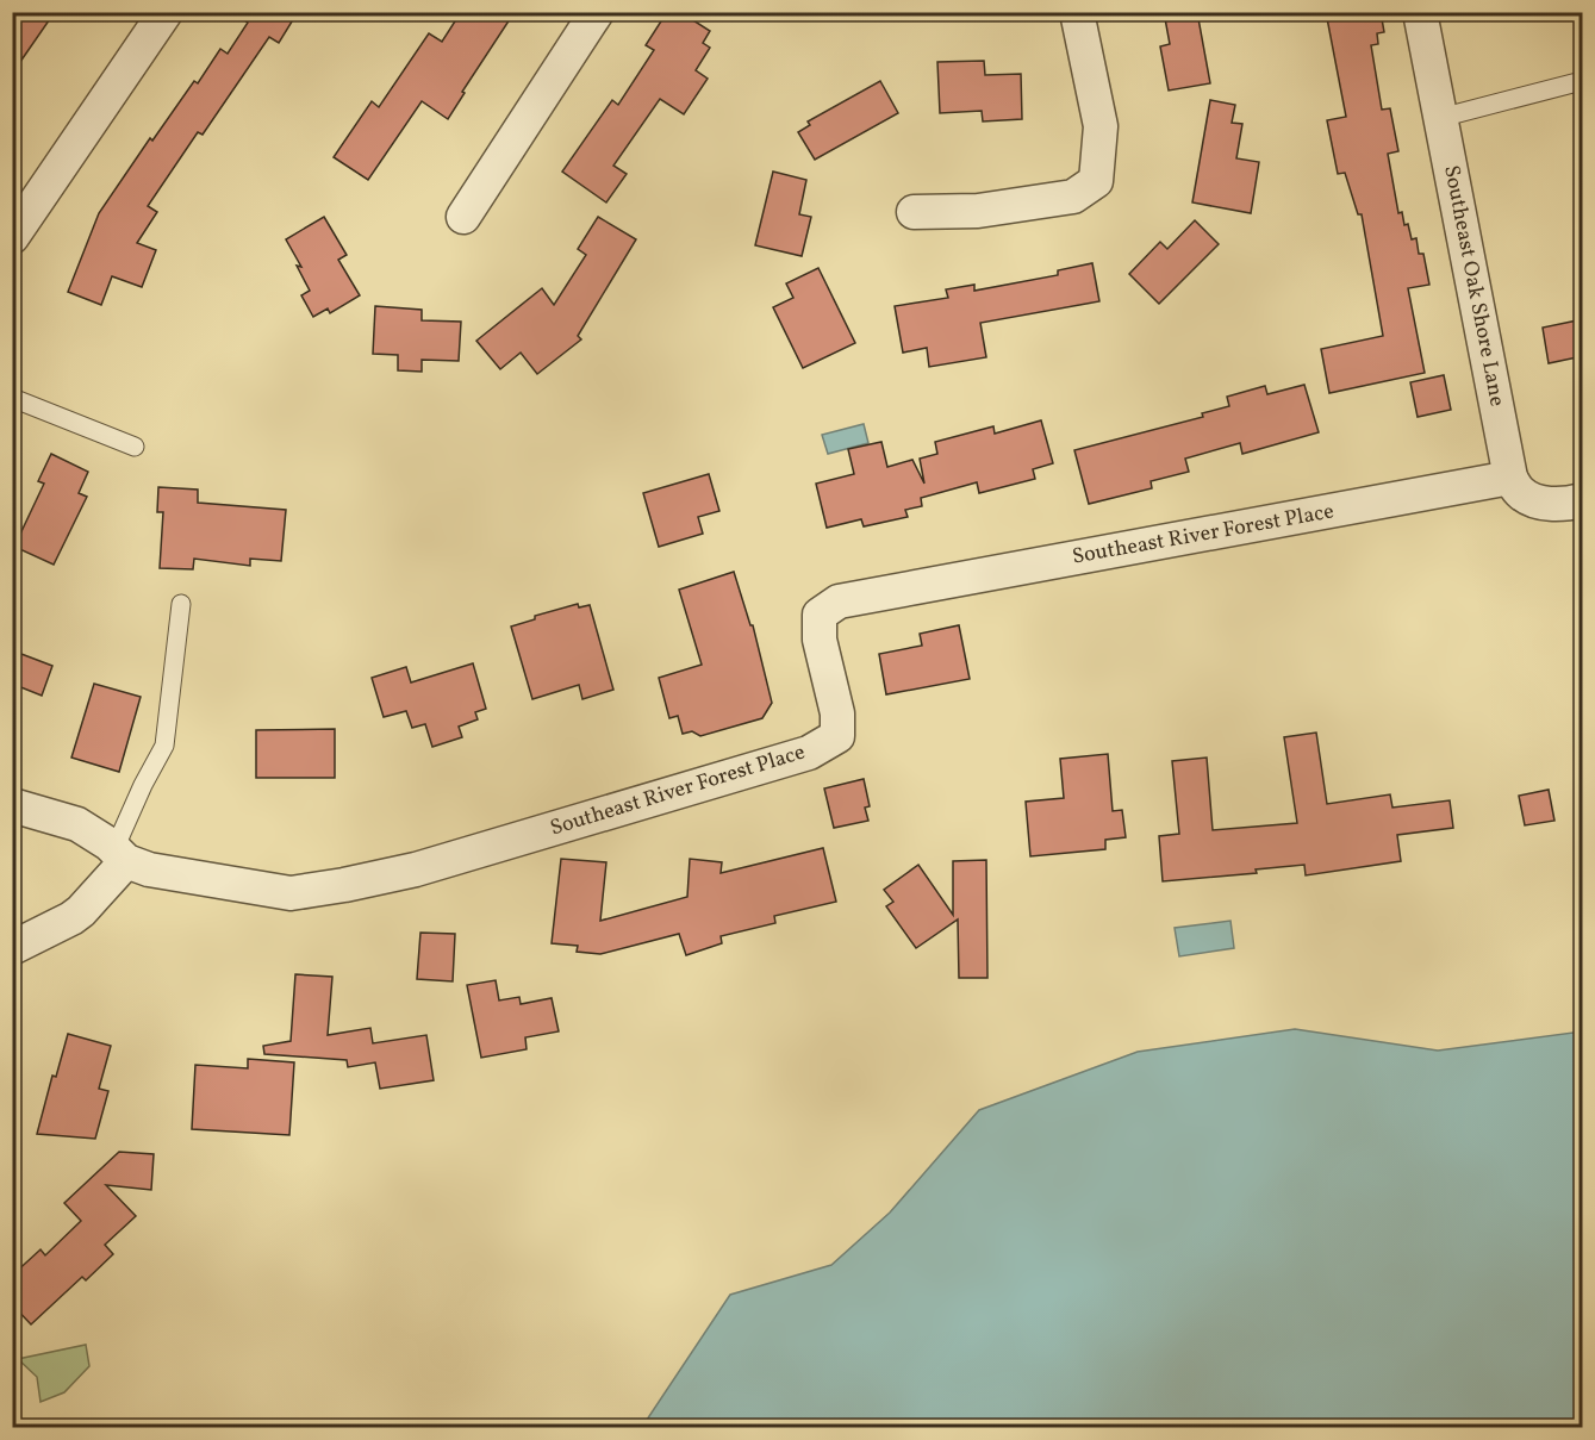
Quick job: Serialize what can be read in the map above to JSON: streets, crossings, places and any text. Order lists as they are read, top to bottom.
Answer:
{
  "streets": {
    "street": ["Southeast Oak Shore Lane", "Southeast River Forest Place"]
  },
  "crossings": [
    ["Southeast Oak Shore Lane", "Southeast River Forest Place"]
  ]
}
